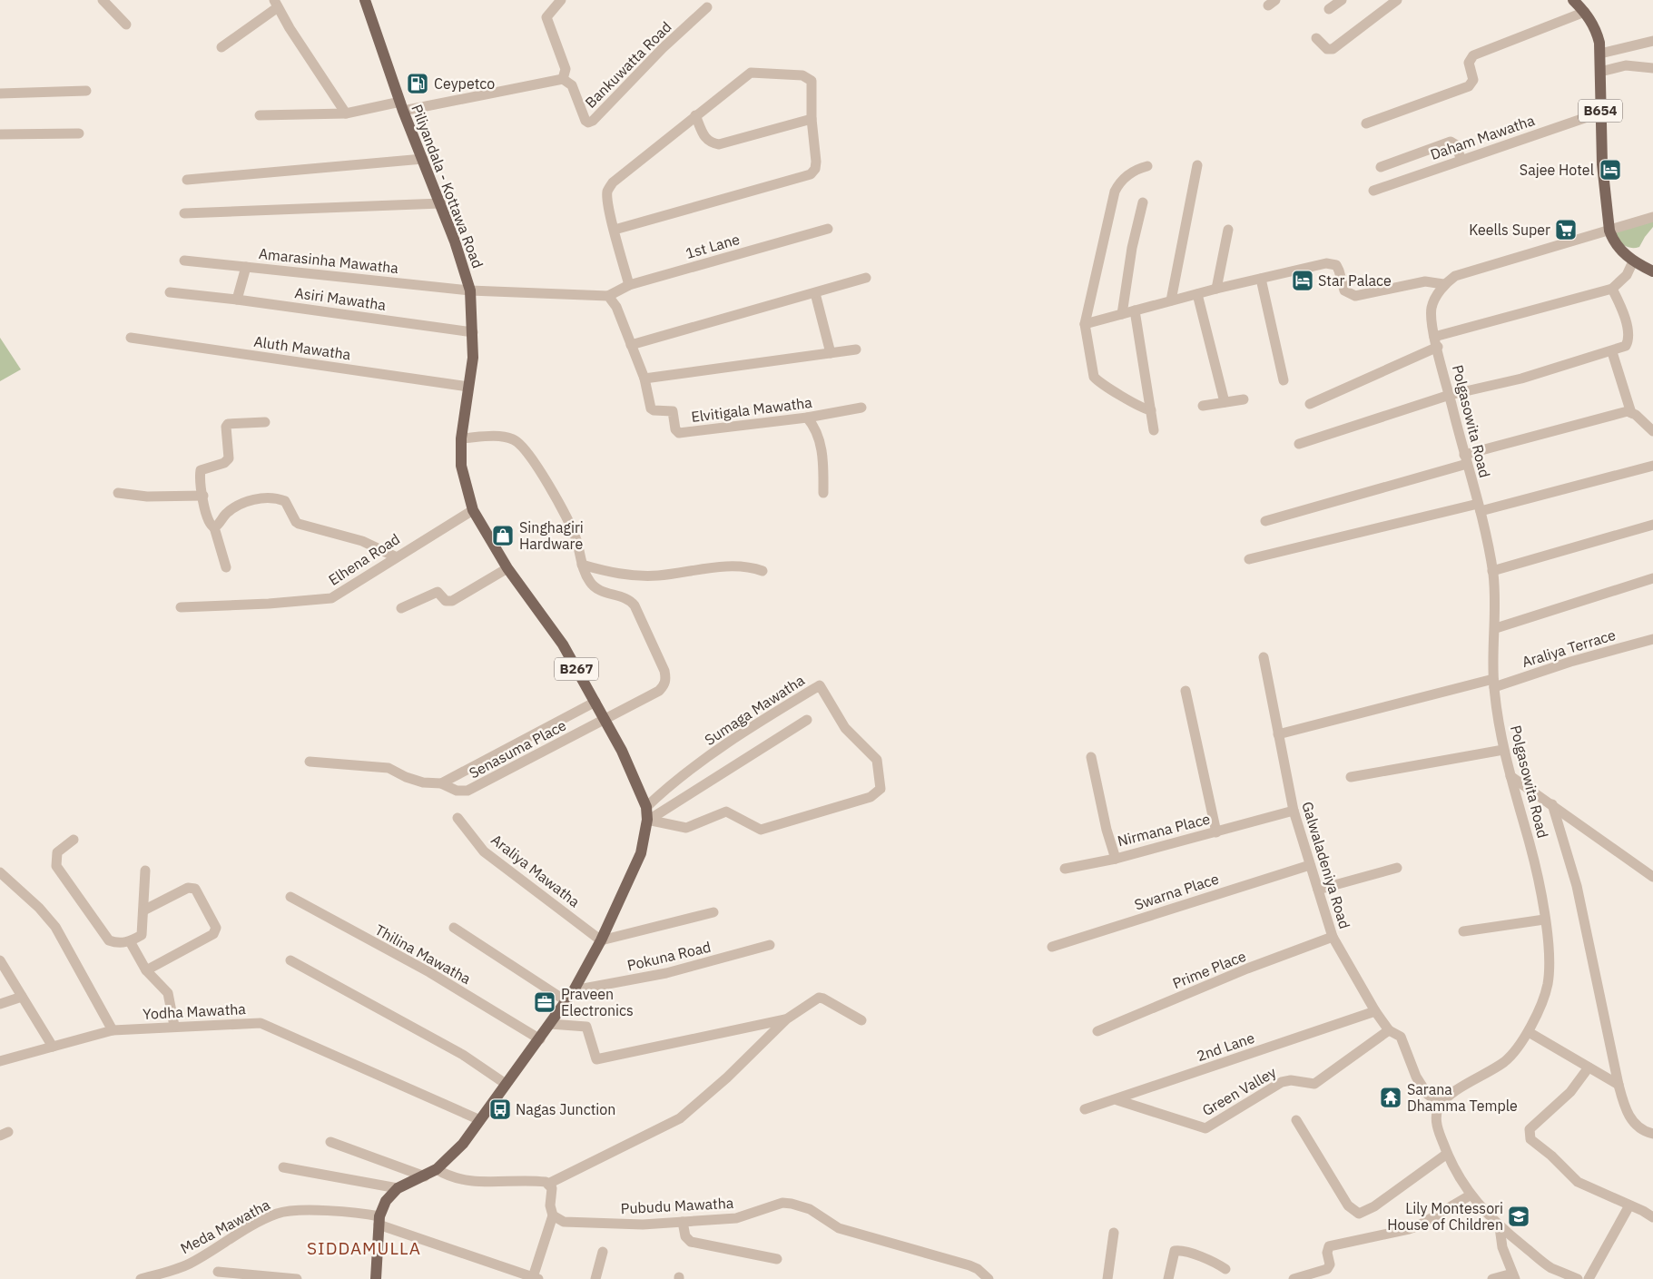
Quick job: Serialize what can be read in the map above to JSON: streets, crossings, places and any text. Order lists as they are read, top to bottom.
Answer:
{
  "streets": {
    "main road": ["B654", "Piliyandala - Kottawa Road", "B267"],
    "street": [
      "Bankuwatta Road",
      "Daham Mawatha",
      "1st Lane",
      "Amarasinha Mawatha",
      "Asiri Mawatha",
      "Aluth Mawatha",
      "Elvitigala Mawatha",
      "Polgasowita Road",
      "Elhena Road",
      "Araliya Terrace",
      "Sumaga Mawatha",
      "Senasuma Place",
      "Nirmana Place",
      "Galwaladeniya Road",
      "Araliya Mawatha",
      "Swarna Place",
      "Thilina Mawatha",
      "Pokuna Road",
      "Prime Place",
      "Yodha Mawatha",
      "2nd Lane",
      "Green Valley",
      "Pubudu Mawatha",
      "Meda Mawatha"
    ]
  },
  "crossings": [
    ["B654", "Daham Mawatha"],
    ["Piliyandala - Kottawa Road", "Amarasinha Mawatha"],
    ["Piliyandala - Kottawa Road", "Asiri Mawatha"],
    ["Piliyandala - Kottawa Road", "Aluth Mawatha"],
    ["Piliyandala - Kottawa Road", "Elhena Road"],
    ["Piliyandala - Kottawa Road", "Sumaga Mawatha"],
    ["Piliyandala - Kottawa Road", "Senasuma Place"],
    ["Piliyandala - Kottawa Road", "Araliya Mawatha"],
    ["Piliyandala - Kottawa Road", "Thilina Mawatha"],
    ["Piliyandala - Kottawa Road", "Pokuna Road"],
    ["Piliyandala - Kottawa Road", "Yodha Mawatha"],
    ["Piliyandala - Kottawa Road", "Meda Mawatha"],
    ["1st Lane", "Elvitigala Mawatha"],
    ["Polgasowita Road", "Araliya Terrace"],
    ["Polgasowita Road", "Galwaladeniya Road"],
    ["Araliya Terrace", "Galwaladeniya Road"],
    ["Nirmana Place", "Galwaladeniya Road"],
    ["Galwaladeniya Road", "Swarna Place"],
    ["Galwaladeniya Road", "Prime Place"],
    ["Galwaladeniya Road", "2nd Lane"],
    ["Galwaladeniya Road", "Green Valley"],
    ["2nd Lane", "Green Valley"]
  ],
  "districts": ["SIDDAMULLA"],
  "places": {
    "fuel station": ["Ceypetco"],
    "hotel": ["Sajee Hotel", "Star Palace"],
    "supermarket": ["Keells Super"],
    "shop": ["Singhagiri Hardware"],
    "office": ["Praveen Electronics"],
    "temple": ["Sarana Dhamma Temple"],
    "bus stop": ["Nagas Junction"],
    "school or university": ["Lily Montessori House of Children"]
  }
}
